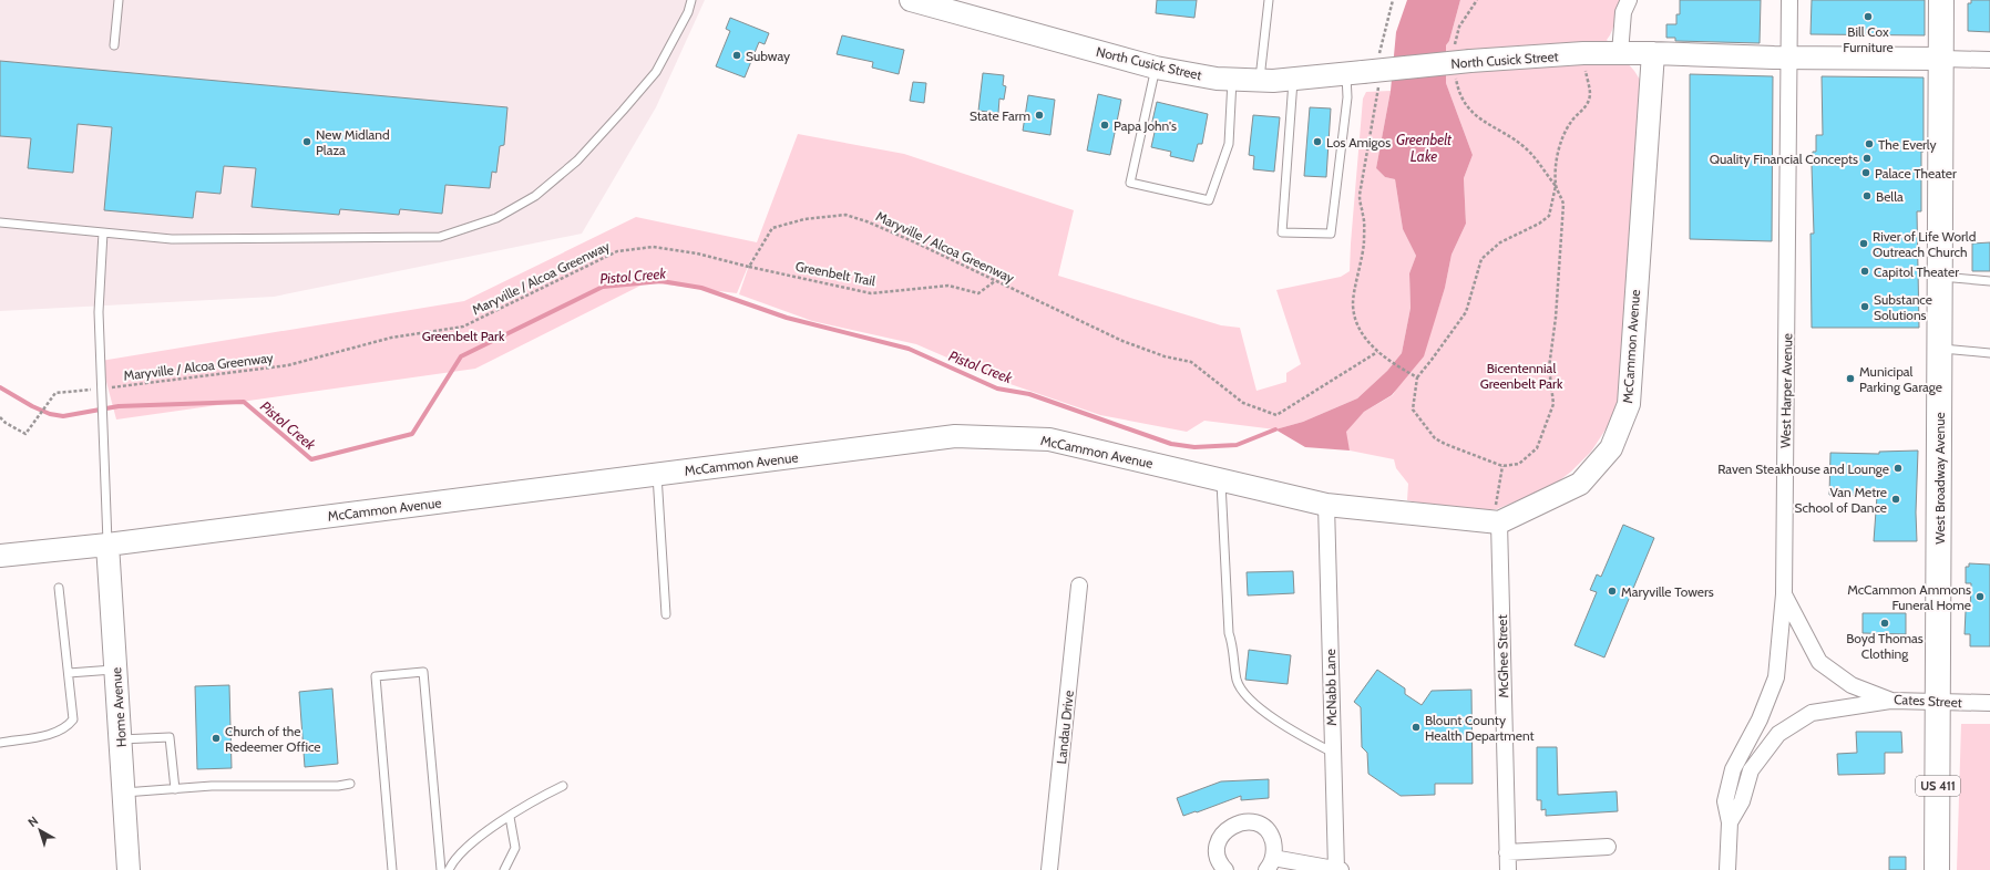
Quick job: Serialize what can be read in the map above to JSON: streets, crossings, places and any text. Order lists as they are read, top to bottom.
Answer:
{
  "streets": {
    "main road": ["West Broadway Avenue", "US 411"],
    "street": [
      "North Cusick Street",
      "McCammon Avenue",
      "West Harper Avenue",
      "McGhee Street",
      "McNabb Lane",
      "Cates Street",
      "Home Avenue",
      "Landau Drive"
    ],
    "path": ["Maryville / Alcoa Greenway", "Greenbelt Trail"]
  },
  "crossings": [
    ["North Cusick Street", "McCammon Avenue"],
    ["North Cusick Street", "West Harper Avenue"],
    ["North Cusick Street", "West Broadway Avenue"],
    ["North Cusick Street", "US 411"],
    ["Maryville / Alcoa Greenway", "Greenbelt Trail"],
    ["McCammon Avenue", "McGhee Street"],
    ["McCammon Avenue", "McNabb Lane"],
    ["McCammon Avenue", "Home Avenue"],
    ["West Harper Avenue", "Cates Street"],
    ["West Broadway Avenue", "Cates Street"],
    ["West Broadway Avenue", "US 411"]
  ],
  "water": ["Greenbelt Lake", "Pistol Creek"],
  "parks": ["Greenbelt Park", "Bicentennial Greenbelt Park"],
  "places": [
    "Bill Cox Furniture",
    "Subway",
    "State Farm",
    "Papa John's",
    "New Midland Plaza",
    "Los Amigos",
    "The Everly",
    "Quality Financial Concepts",
    "Palace Theater",
    "Bella",
    "River of Life World Outreach Church",
    "Capitol Theater",
    "Substance Solutions",
    "Municipal Parking Garage",
    "Raven Steakhouse and Lounge",
    "Van Metre School of Dance",
    "Maryville Towers",
    "McCammon Ammons Funeral Home",
    "Boyd Thomas Clothing",
    "Blount County Health Department",
    "Church of the Redeemer Office"
  ],
  "north": "top left"
}
